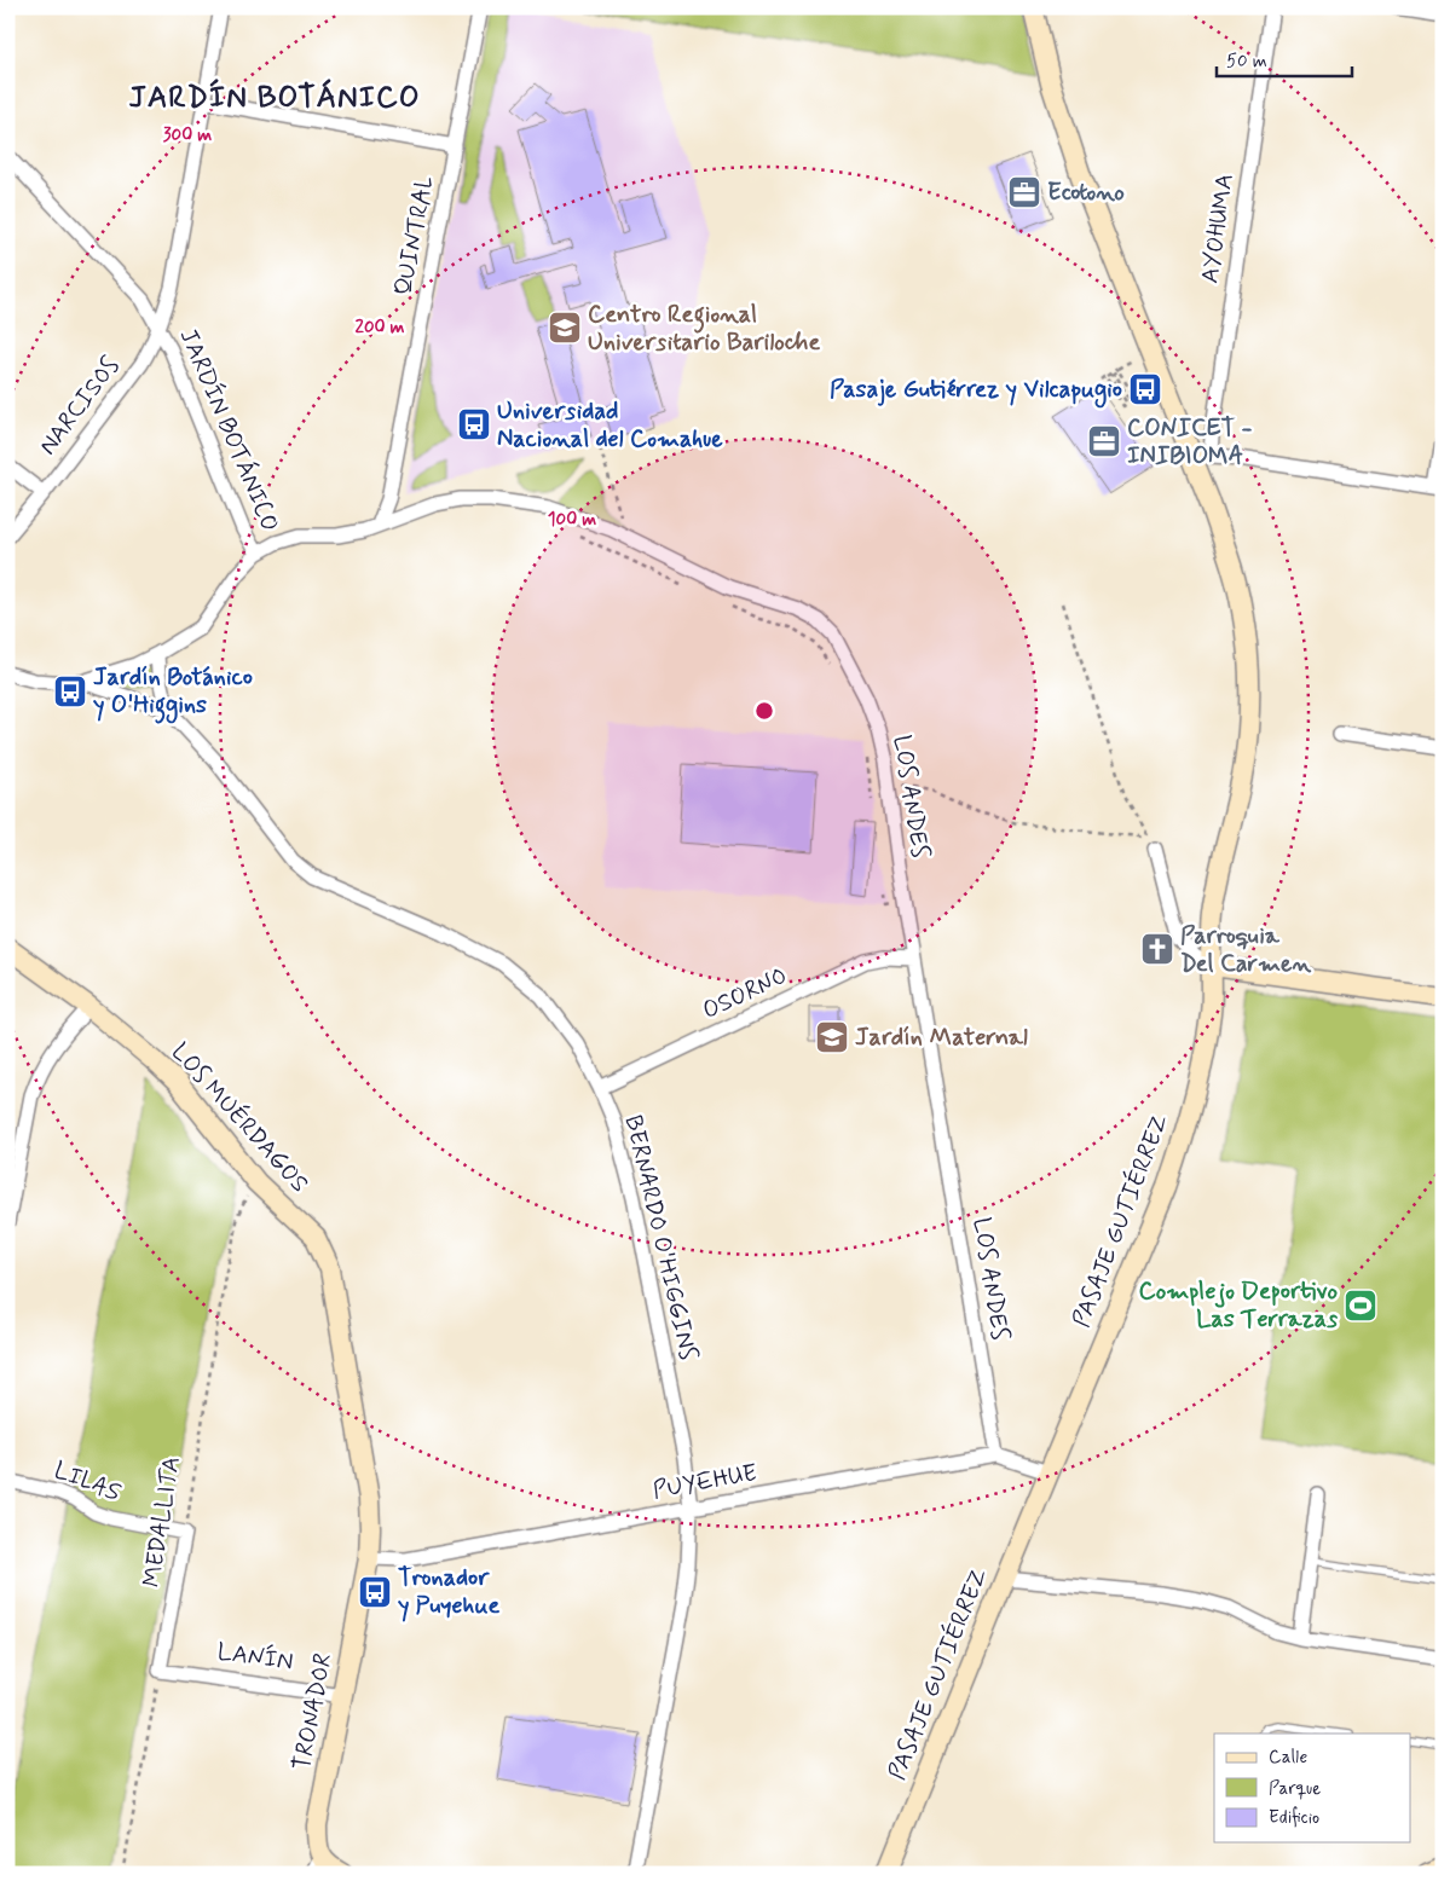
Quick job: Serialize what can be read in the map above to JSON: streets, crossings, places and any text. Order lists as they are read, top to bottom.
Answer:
{
  "streets": {
    "main road": ["LOS MUÉRDAGOS", "PASAJE GUTIÉRREZ", "TRONADOR"],
    "street": [
      "AYOHUMA",
      "QUINTRAL",
      "NARCISOS",
      "JARDÍN BOTÁNICO",
      "LOS ANDES",
      "OSORNO",
      "BERNARDO O'HIGGINS",
      "LILAS",
      "PUYEHUE",
      "MEDALLITA",
      "LANÍN"
    ]
  },
  "crossings": [
    ["AYOHUMA", "PASAJE GUTIÉRREZ"],
    ["QUINTRAL", "LOS ANDES"],
    ["NARCISOS", "JARDÍN BOTÁNICO"],
    ["JARDÍN BOTÁNICO", "BERNARDO O'HIGGINS"],
    ["LOS ANDES", "OSORNO"],
    ["LOS ANDES", "PUYEHUE"],
    ["OSORNO", "BERNARDO O'HIGGINS"],
    ["LOS MUÉRDAGOS", "PUYEHUE"],
    ["LOS MUÉRDAGOS", "MEDALLITA"],
    ["LOS MUÉRDAGOS", "TRONADOR"],
    ["PASAJE GUTIÉRREZ", "PUYEHUE"],
    ["BERNARDO O'HIGGINS", "PUYEHUE"],
    ["LILAS", "MEDALLITA"],
    ["PUYEHUE", "TRONADOR"],
    ["MEDALLITA", "LANÍN"],
    ["LANÍN", "TRONADOR"]
  ],
  "districts": ["JARDÍN BOTÁNICO"],
  "places": {
    "office": ["Ecotono", "CONICET - INIBIOMA"],
    "school or university": ["Centro Regional Universitario Bariloche", "Jardín Maternal"],
    "bus stop": [
      "Pasaje Gutiérrez y Vilcapugio",
      "Universidad Nacional del Comahue",
      "Jardín Botánico y O'Higgins",
      "Tronador y Puyehue"
    ],
    "church": ["Parroquia Del Carmen"],
    "sports": ["Complejo Deportivo Las Terrazas"]
  },
  "legend": ["Calle", "Parque", "Edificio"],
  "scale_bar": "50 m",
  "rings": ["300 m", "200 m", "100 m"]
}
